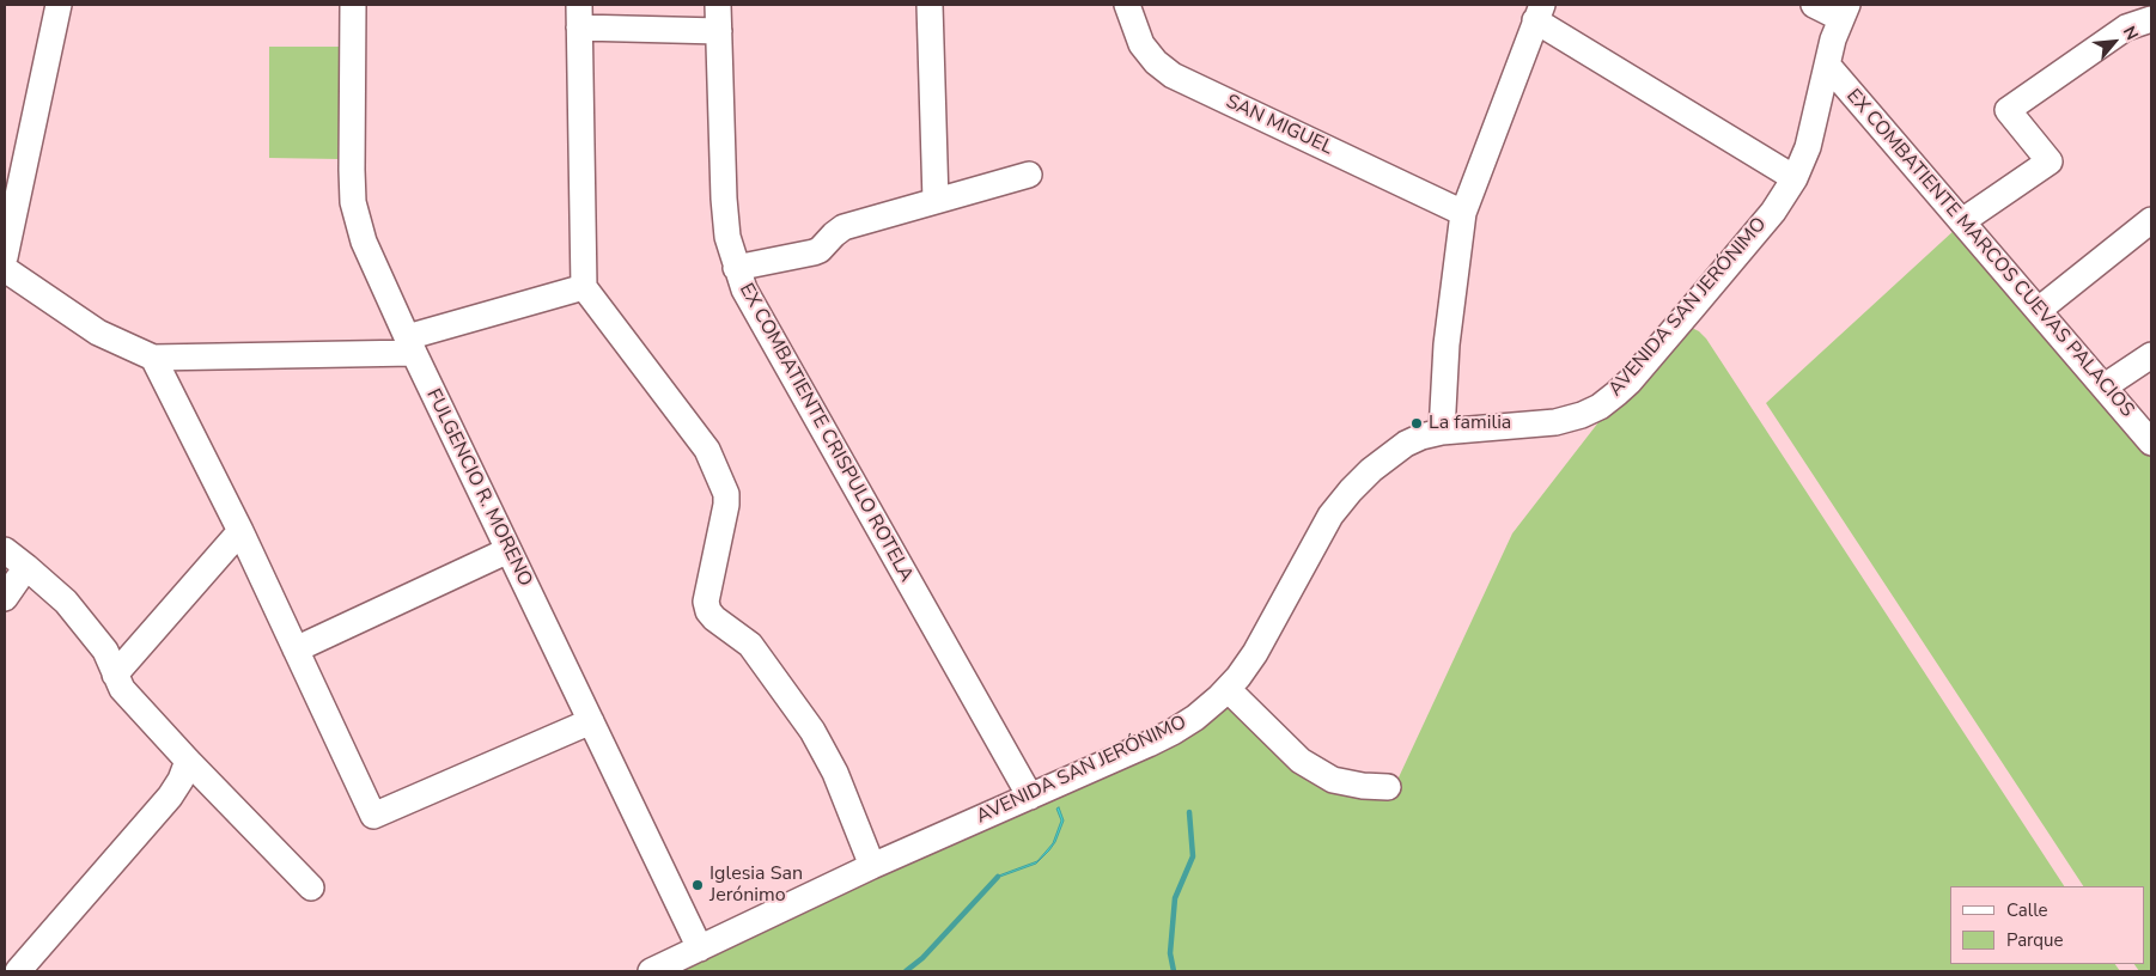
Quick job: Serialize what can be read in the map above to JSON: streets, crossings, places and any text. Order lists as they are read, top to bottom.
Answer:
{
  "streets": {
    "street": [
      "SAN MIGUEL",
      "EX COMBATIENTE MARCOS CUEVAS PALACIOS",
      "AVENIDA SAN JERÓNIMO",
      "EX COMBATIENTE CRISPULO ROTELA",
      "FULGENCIO R. MORENO"
    ]
  },
  "crossings": [
    ["EX COMBATIENTE MARCOS CUEVAS PALACIOS", "AVENIDA SAN JERÓNIMO"],
    ["AVENIDA SAN JERÓNIMO", "EX COMBATIENTE CRISPULO ROTELA"],
    ["AVENIDA SAN JERÓNIMO", "FULGENCIO R. MORENO"]
  ],
  "places": ["La familia", "Iglesia San Jerónimo"],
  "legend": ["Calle", "Parque"],
  "north": "top right"
}
